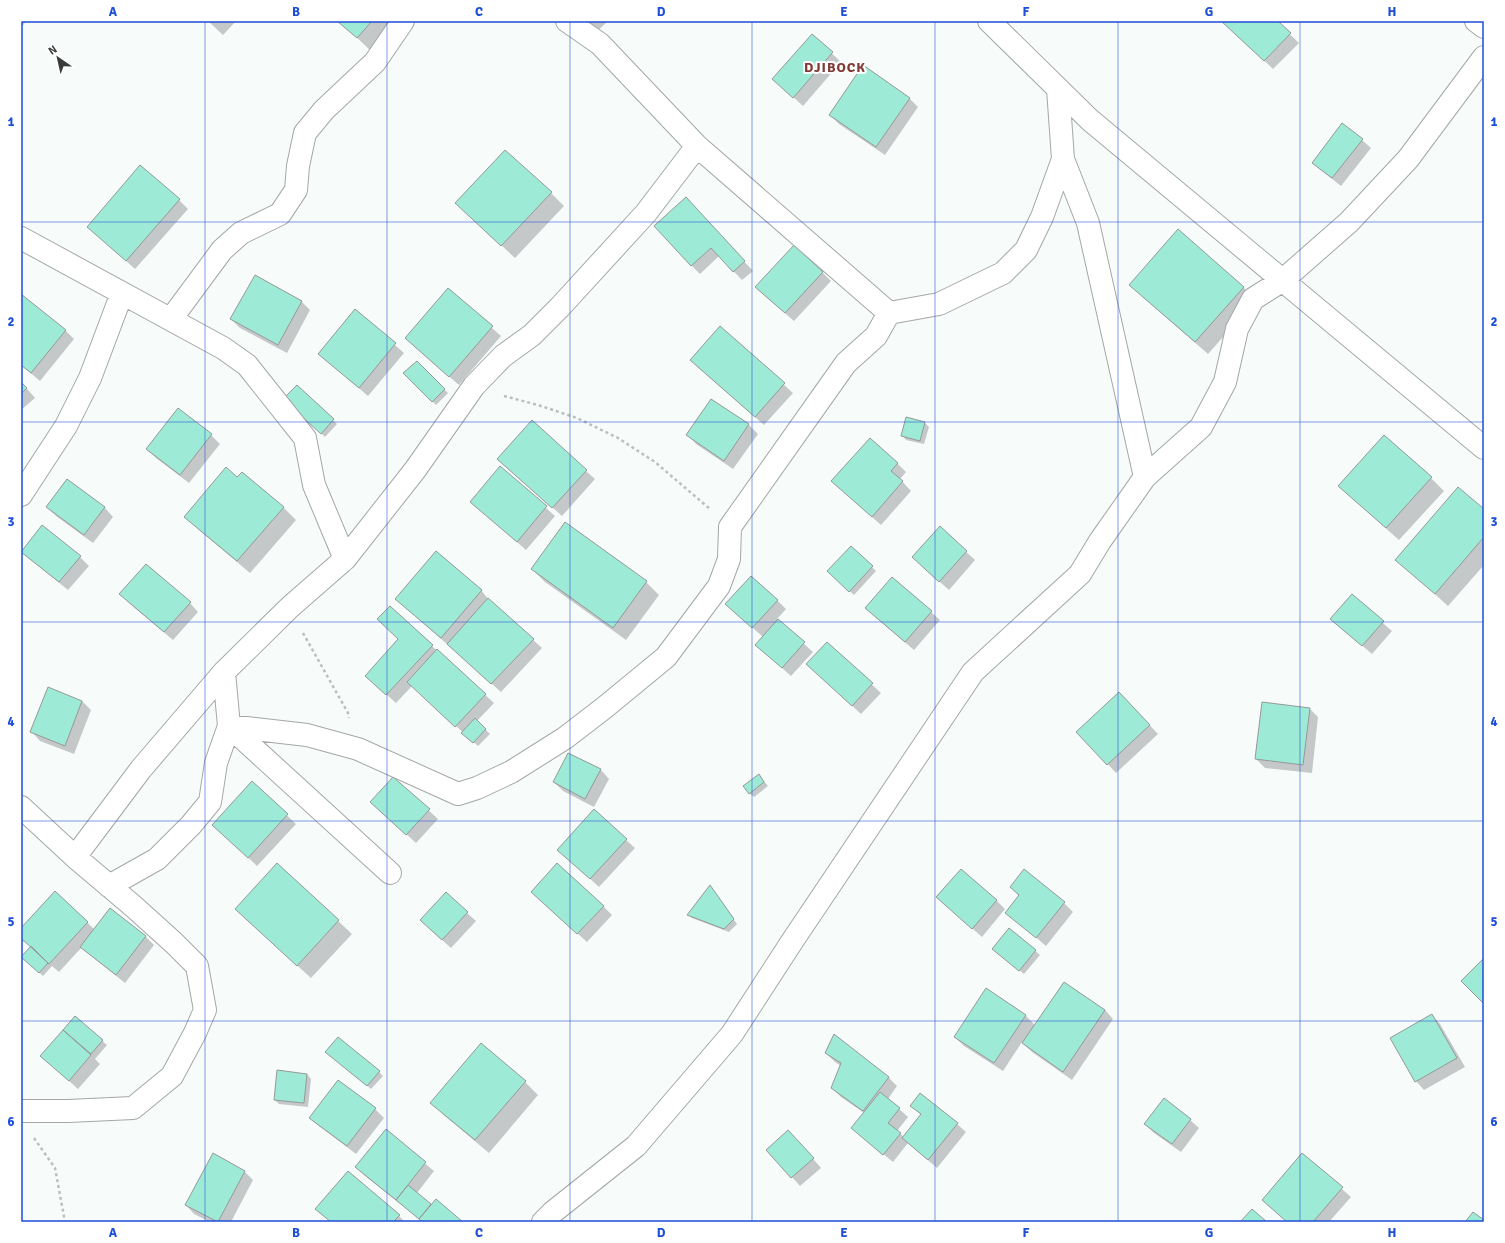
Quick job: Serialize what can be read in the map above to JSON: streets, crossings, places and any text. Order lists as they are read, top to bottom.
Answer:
{
  "districts": ["DJIBOCK"],
  "north": "top left",
  "grid": {
    "columns": [
      "A",
      "B",
      "C",
      "D",
      "E",
      "F",
      "G",
      "H"
    ],
    "rows": [
      "1",
      "2",
      "3",
      "4",
      "5",
      "6"
    ]
  }
}
